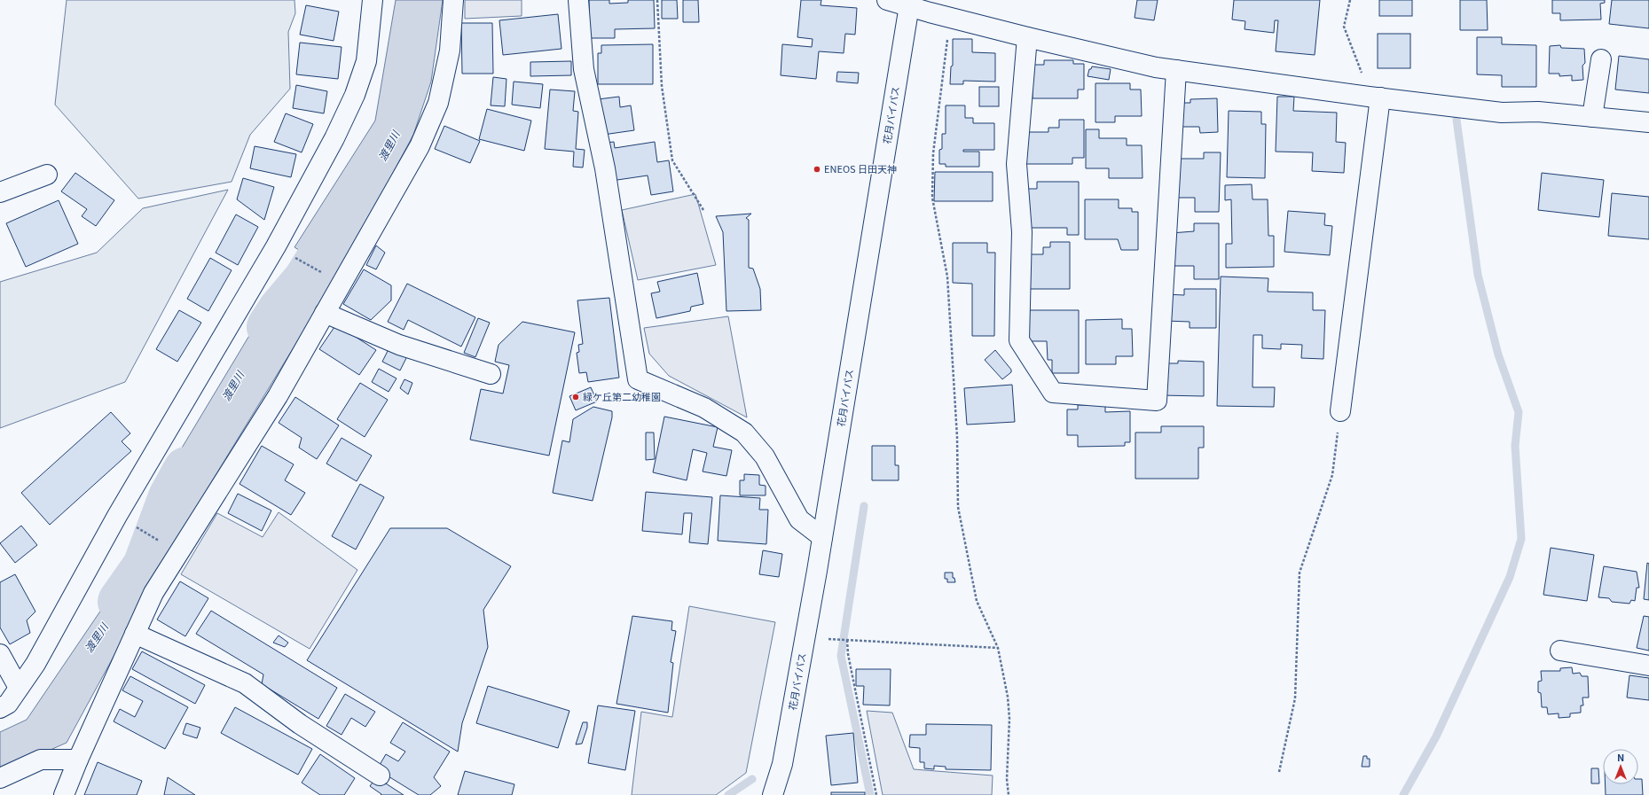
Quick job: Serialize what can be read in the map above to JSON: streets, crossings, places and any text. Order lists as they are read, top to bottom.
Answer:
{
  "streets": {
    "main road": ["花月バイパス"]
  },
  "water": ["渡里川"],
  "places": ["ENEOS 日田天神", "緑ケ丘第二幼稚園"],
  "north": "top"
}
